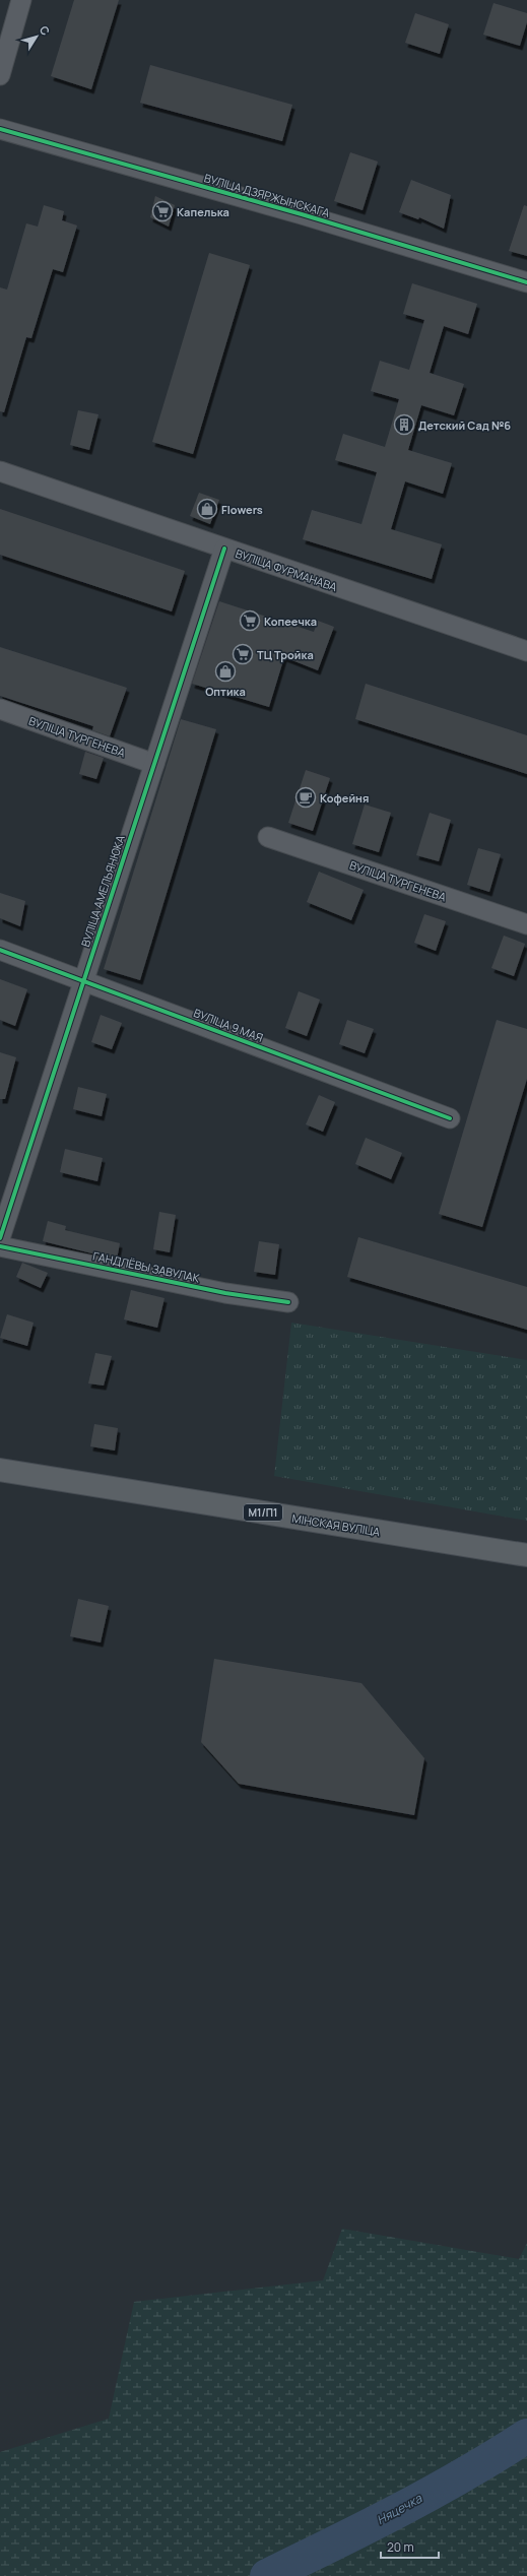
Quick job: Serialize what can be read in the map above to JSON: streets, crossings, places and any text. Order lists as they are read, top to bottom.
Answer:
{
  "streets": {
    "main road": ["М1/П1", "МІНСКАЯ ВУЛІЦА"],
    "street": [
      "ВУЛІЦА ДЗЯРЖЫНСКАГА",
      "ВУЛІЦА ФУРМАНАВА",
      "ВУЛІЦА ТУРГЕНЕВА",
      "ВУЛІЦА АМЕЛЬЯНЮКА",
      "ВУЛІЦА 9 МАЯ",
      "ГАНДЛЁВЫ ЗАВУЛАК"
    ]
  },
  "crossings": [
    ["ВУЛІЦА ФУРМАНАВА", "ВУЛІЦА АМЕЛЬЯНЮКА"],
    ["ВУЛІЦА ТУРГЕНЕВА", "ВУЛІЦА АМЕЛЬЯНЮКА"],
    ["ВУЛІЦА АМЕЛЬЯНЮКА", "ВУЛІЦА 9 МАЯ"]
  ],
  "water": ["Няцечка"],
  "places": {
    "supermarket": ["Капелька", "Копеечка", "ТЦ Тройка"],
    "building": ["Детский Сад №6"],
    "shop": ["Flowers", "Оптика"],
    "cafe": ["Кофейня"]
  },
  "scale_bar": "20 m",
  "north": "top right"
}
